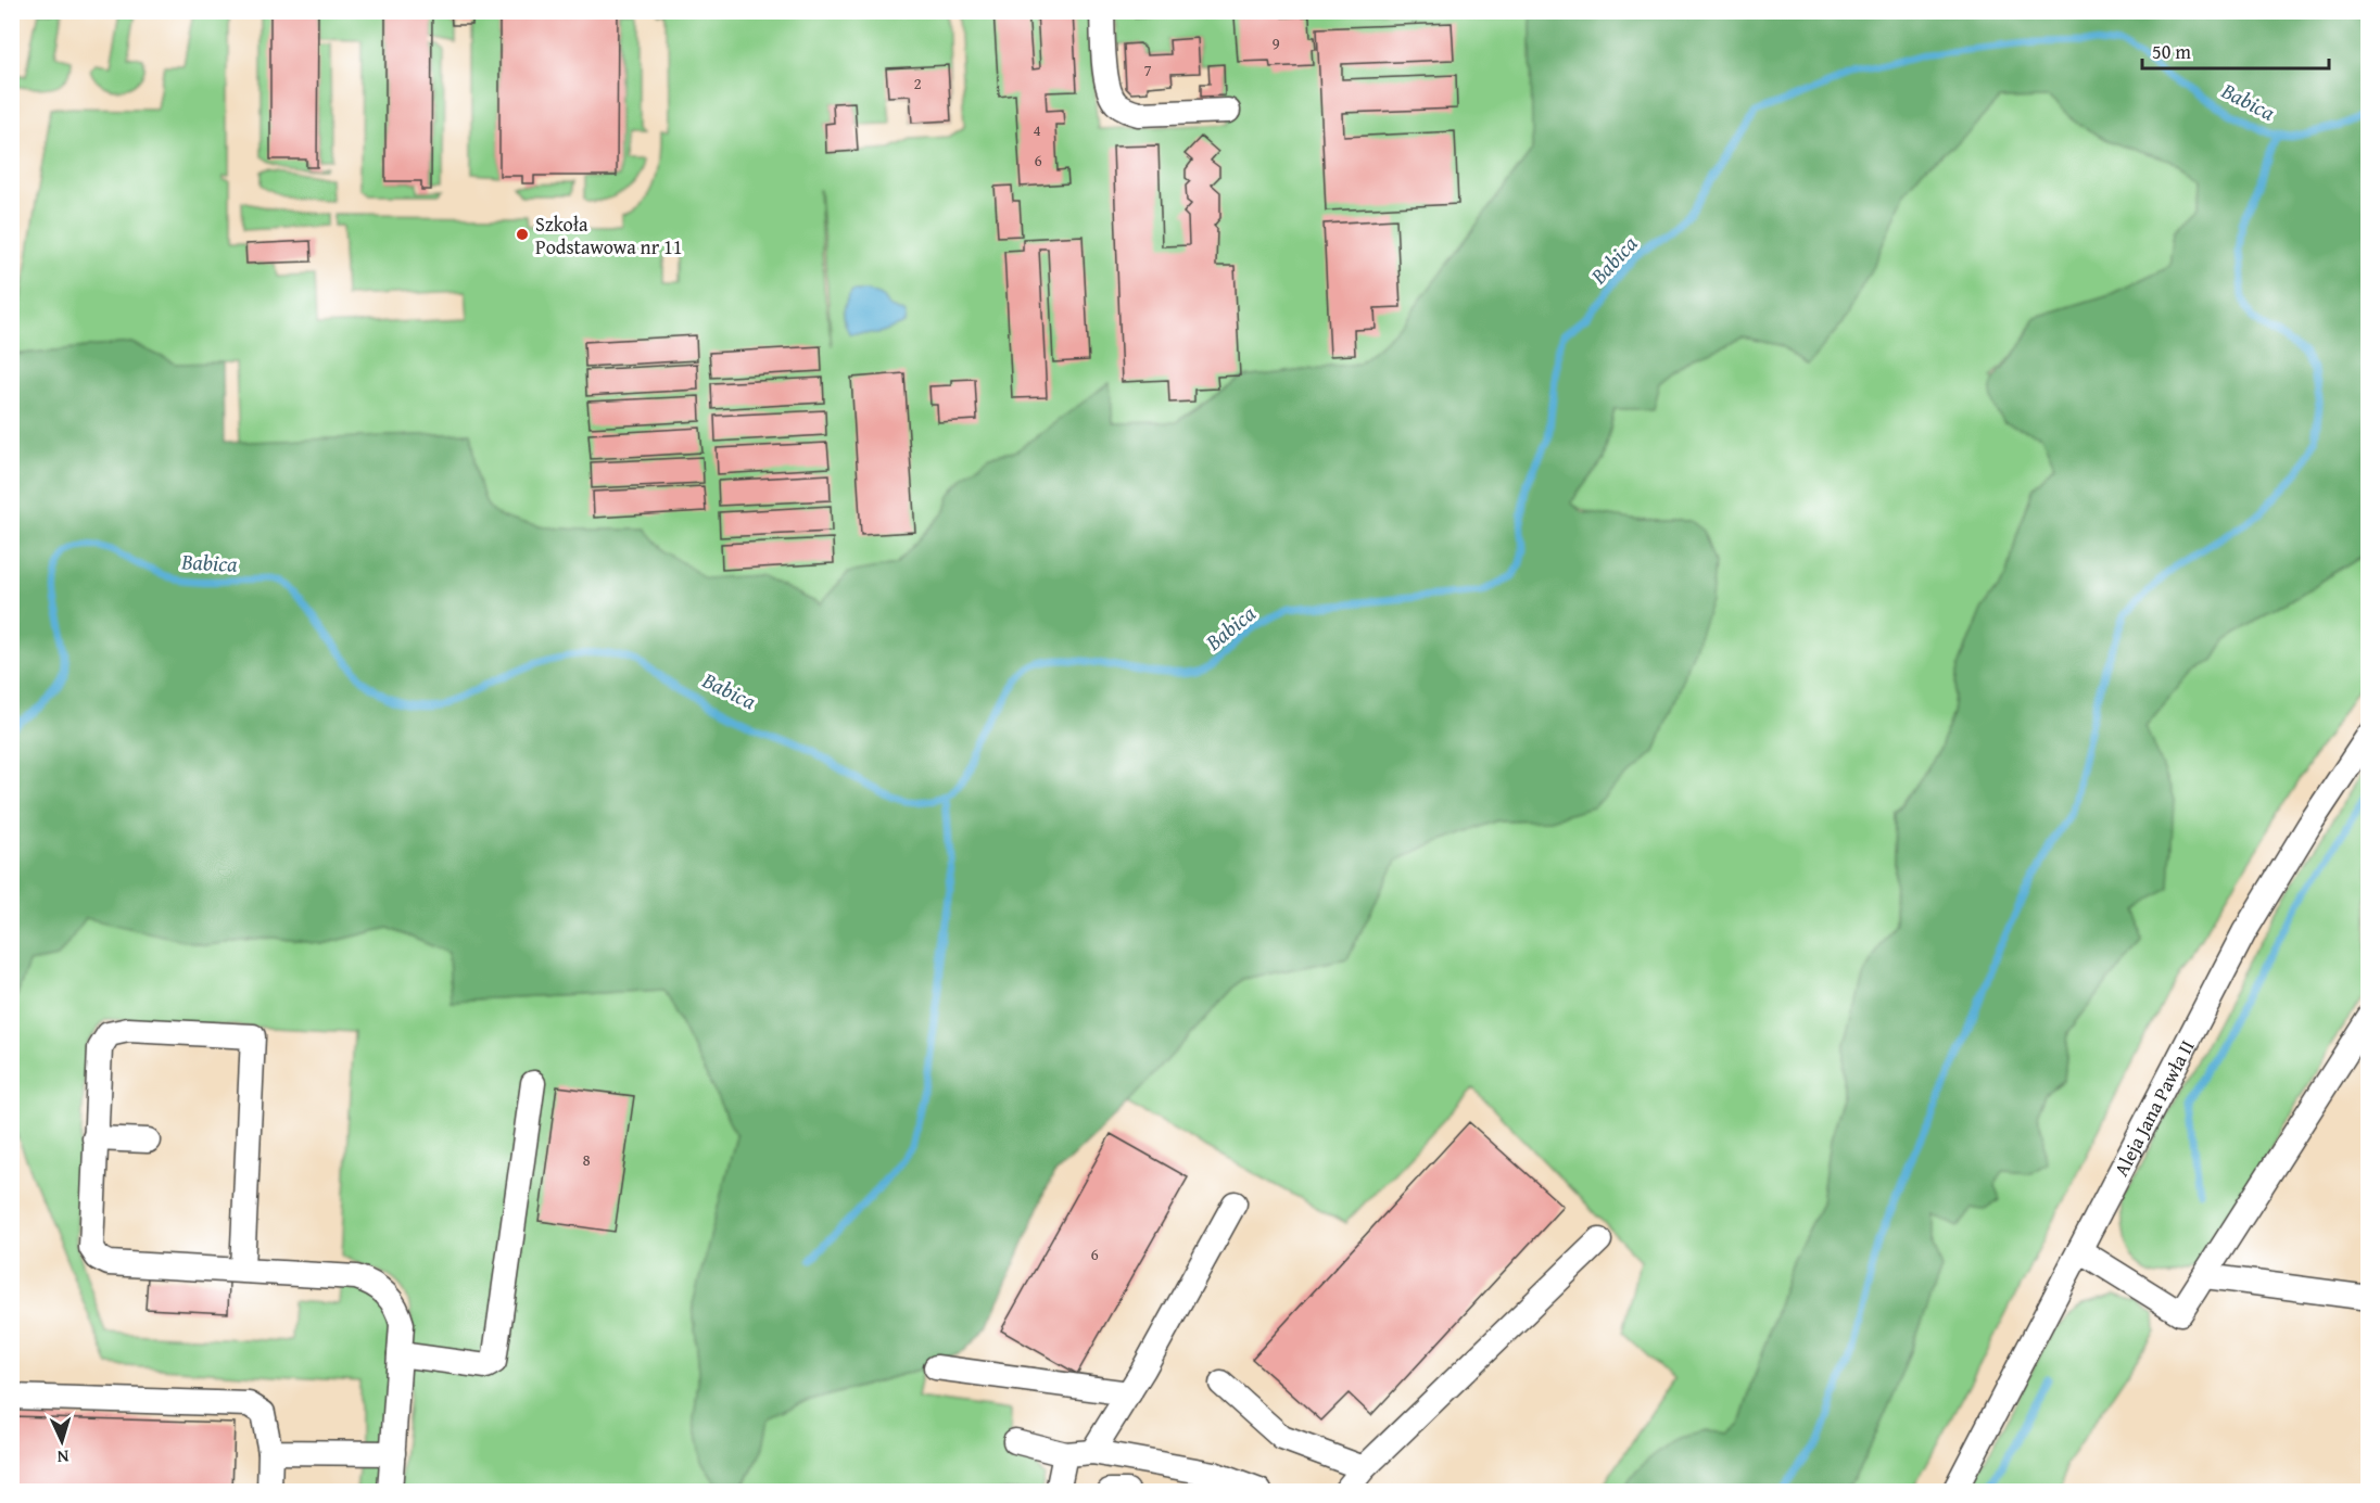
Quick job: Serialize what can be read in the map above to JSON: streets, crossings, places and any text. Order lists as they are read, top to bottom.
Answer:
{
  "streets": {
    "street": ["Aleja Jana Pawła II"]
  },
  "water": ["Babica"],
  "places": ["Szkoła Podstawowa nr 11"],
  "house_numbers": [
    "9",
    "7",
    "2",
    "4",
    "6",
    "8",
    "6"
  ],
  "scale_bar": "50 m",
  "north": "bottom"
}
